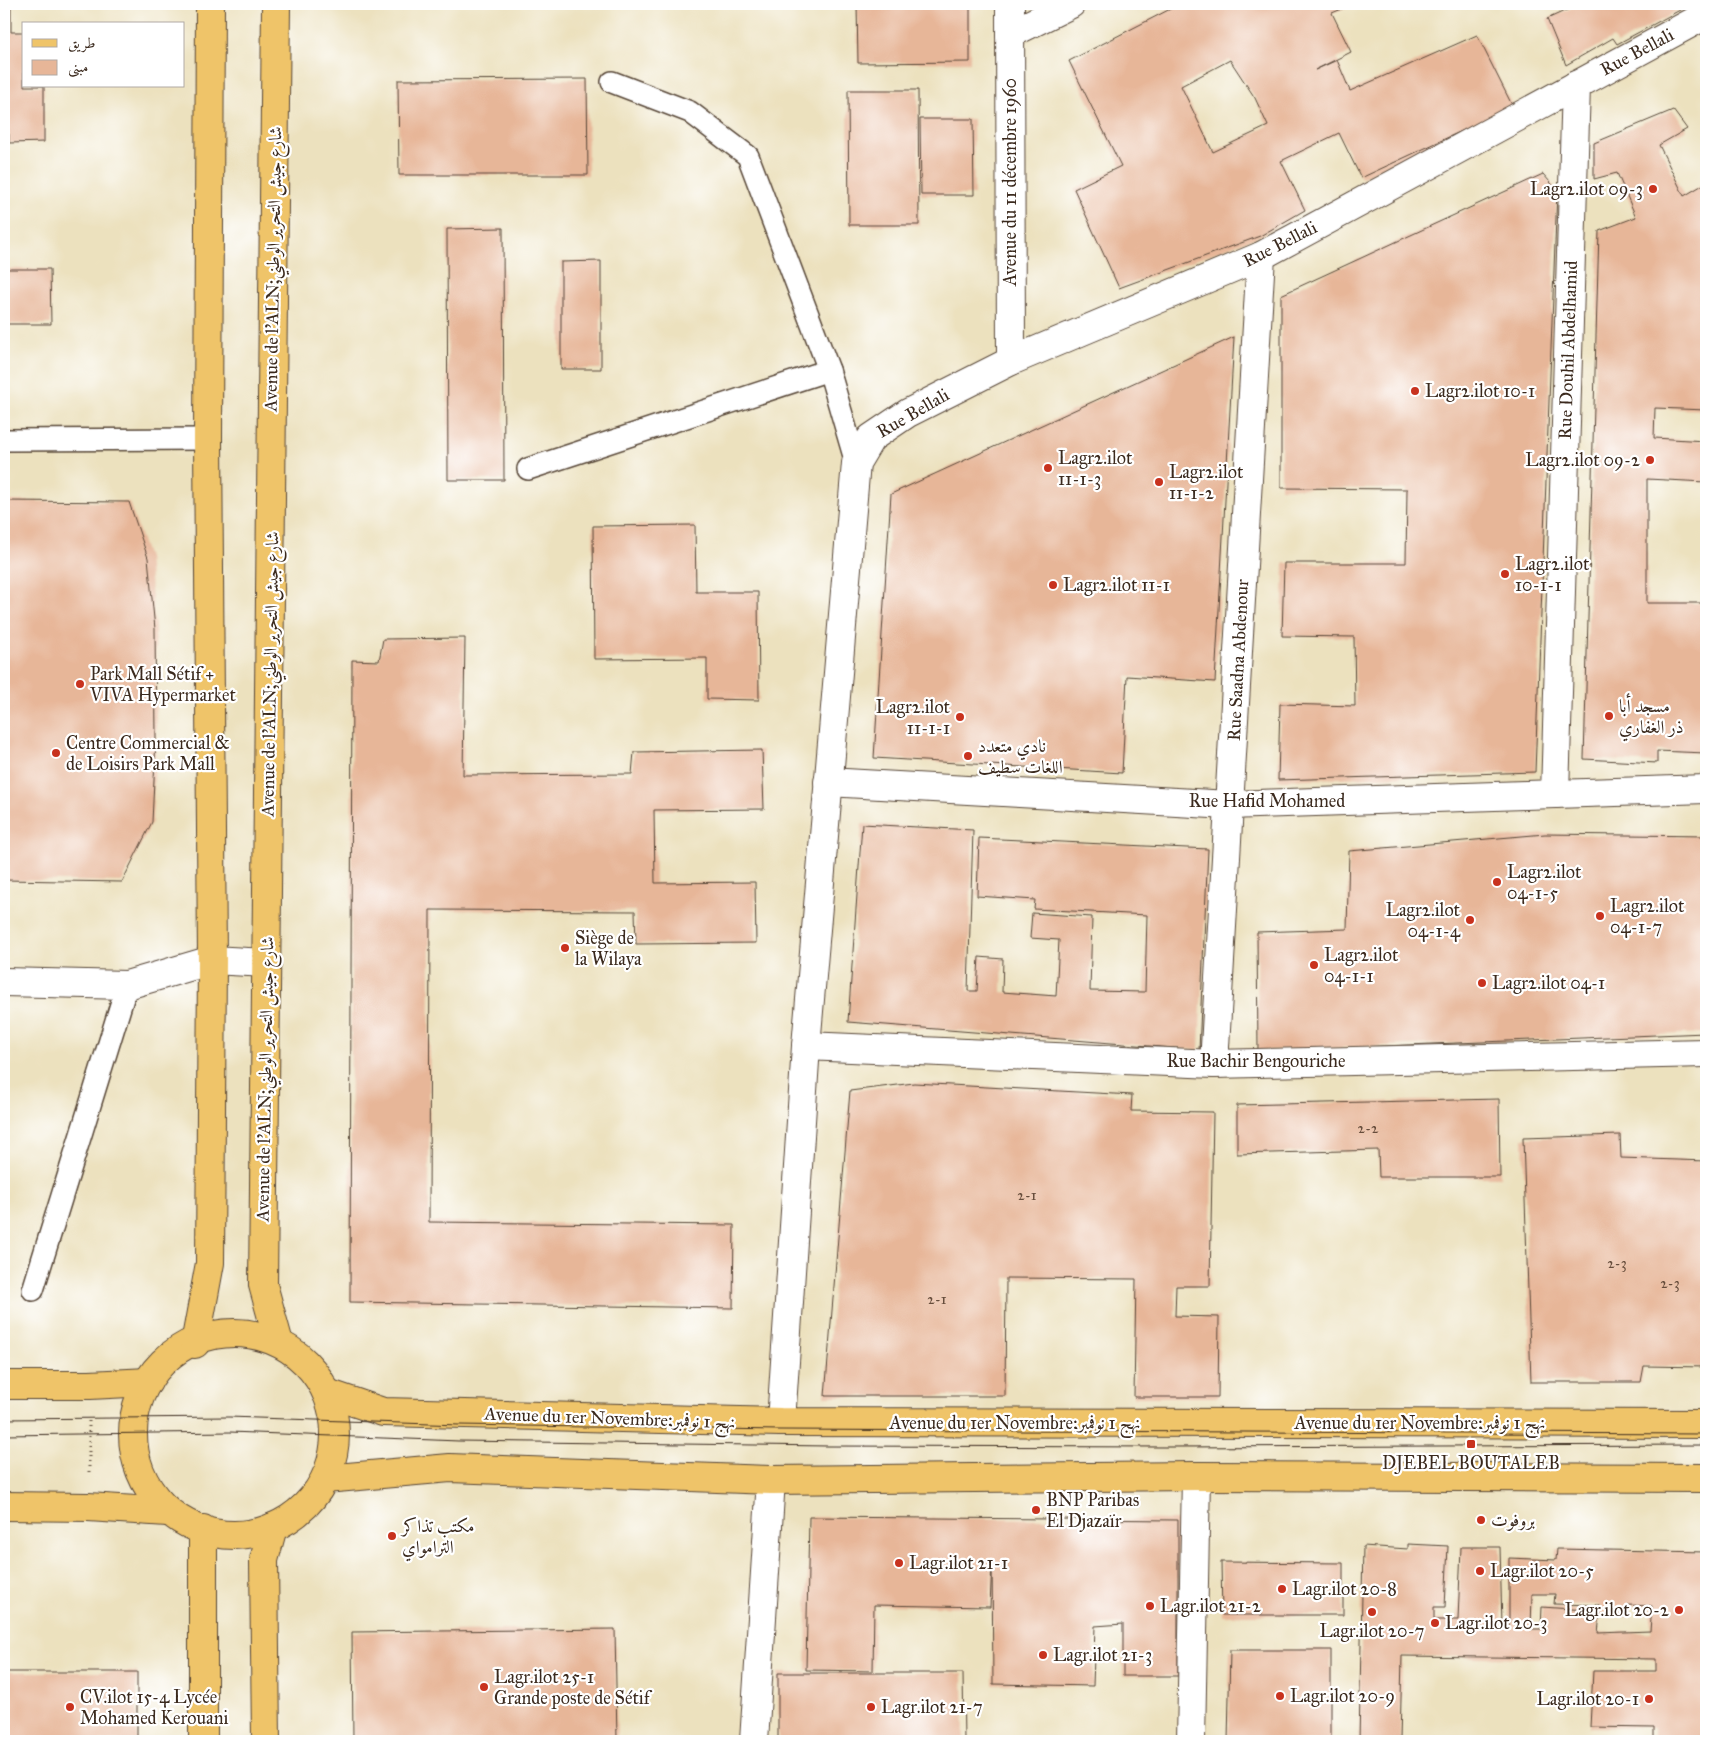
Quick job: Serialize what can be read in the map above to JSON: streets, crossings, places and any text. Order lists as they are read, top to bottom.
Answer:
{
  "streets": {
    "main road": ["Avenue de l'ALN;شارع جيش التحرير الوطني", "Avenue du 1er Novembre;نهج 1 نوفمبر"],
    "street": [
      "Rue Bellali",
      "Avenue du 11 décembre 1960",
      "Rue Douhil Abdelhamid",
      "Rue Saadna Abdenour",
      "Rue Hafid Mohamed",
      "Rue Bachir Bengouriche"
    ]
  },
  "crossings": [
    ["Rue Bellali", "Avenue du 11 décembre 1960"],
    ["Rue Bellali", "Rue Douhil Abdelhamid"],
    ["Rue Bellali", "Rue Saadna Abdenour"],
    ["Rue Douhil Abdelhamid", "Rue Hafid Mohamed"],
    ["Rue Saadna Abdenour", "Rue Hafid Mohamed"],
    ["Rue Saadna Abdenour", "Rue Bachir Bengouriche"]
  ],
  "places": {
    "other": [
      "Lagr2.ilot 09-3",
      "Lagr2.ilot 10-1",
      "Lagr2.ilot 09-2",
      "Lagr2.ilot 11-1-3",
      "Lagr2.ilot 11-1-2",
      "Lagr2.ilot 10-1-1",
      "Lagr2.ilot 11-1",
      "Park Mall Sétif + VIVA Hypermarket",
      "مسجد أبا ذر الغفاري",
      "Lagr2.ilot 11-1-1",
      "Centre Commercial & de Loisirs Park Mall",
      "نادي متعدد اللغات سطيف",
      "Lagr2.ilot 04-1-5",
      "Lagr2.ilot 04-1-7",
      "Lagr2.ilot 04-1-4",
      "Siège de la Wilaya",
      "Lagr2.ilot 04-1-1",
      "Lagr2.ilot 04-1",
      "BNP Paribas El Djazaïr",
      "بروفوت",
      "مكتب تذاكر الترامواي",
      "Lagr.ilot 21-1",
      "Lagr.ilot 20-5",
      "Lagr.ilot 20-8",
      "Lagr.ilot 21-2",
      "Lagr.ilot 20-2",
      "Lagr.ilot 20-7",
      "Lagr.ilot 20-3",
      "Lagr.ilot 21-3",
      "Lagr.ilot 25-1 Grande poste de Sétif",
      "Lagr.ilot 20-9",
      "Lagr.ilot 20-1",
      "CV.ilot 15-4 Lycée Mohamed Kerouani",
      "Lagr.ilot 21-7"
    ],
    "transit": ["DJEBEL BOUTALEB"]
  },
  "house_numbers": [
    "2-2",
    "2-1",
    "2-3",
    "2-3",
    "2-1"
  ],
  "legend": ["طريق", "مبنى"]
}
